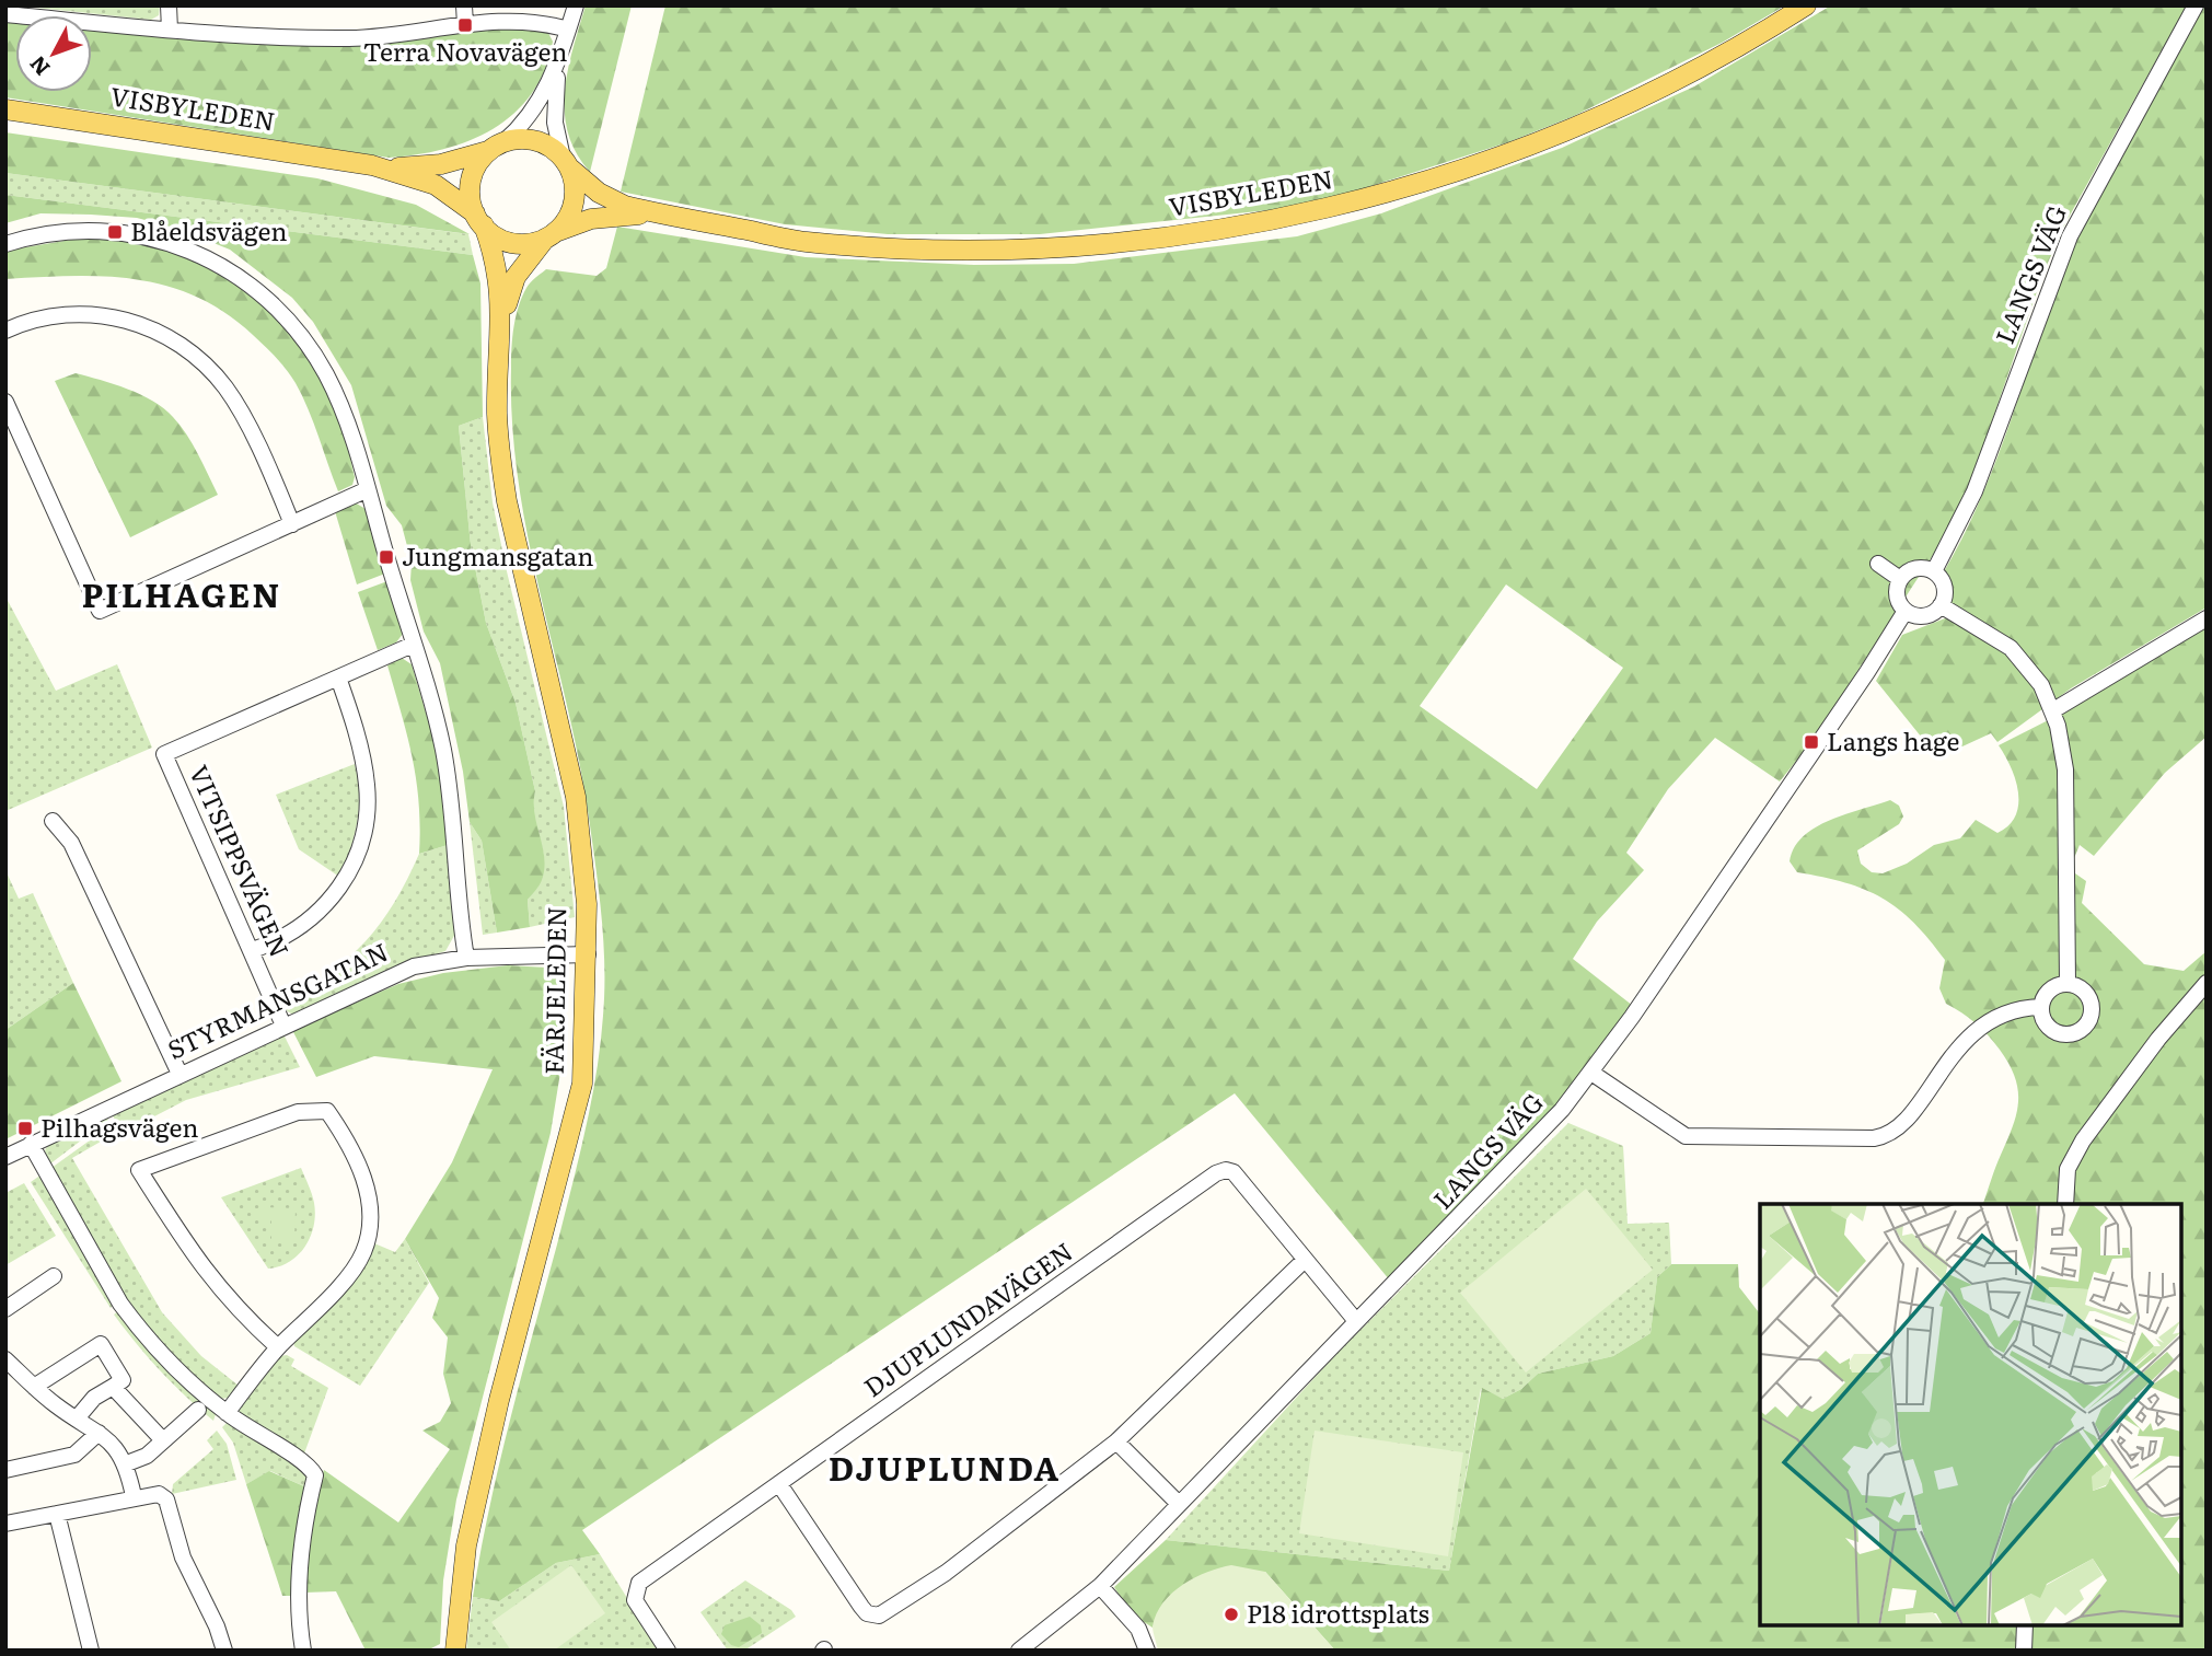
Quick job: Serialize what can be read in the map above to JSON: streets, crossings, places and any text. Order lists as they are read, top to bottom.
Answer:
{
  "streets": {
    "main road": ["VISBYLEDEN", "FÄRJELEDEN"],
    "street": [
      "LANGS VÄG",
      "VITSIPPSVÄGEN",
      "STYRMANSGATAN",
      "DJUPLUNDAVÄGEN"
    ]
  },
  "crossings": [
    ["VISBYLEDEN", "FÄRJELEDEN"],
    ["LANGS VÄG", "DJUPLUNDAVÄGEN"],
    ["VITSIPPSVÄGEN", "STYRMANSGATAN"],
    ["FÄRJELEDEN", "STYRMANSGATAN"]
  ],
  "districts": ["PILHAGEN", "DJUPLUNDA"],
  "places": {
    "transit": [
      "Terra Novavägen",
      "Blåeldsvägen",
      "Jungmansgatan",
      "Langs hage",
      "Pilhagsvägen"
    ],
    "other": ["P18 idrottsplats"]
  },
  "north": "bottom left"
}
